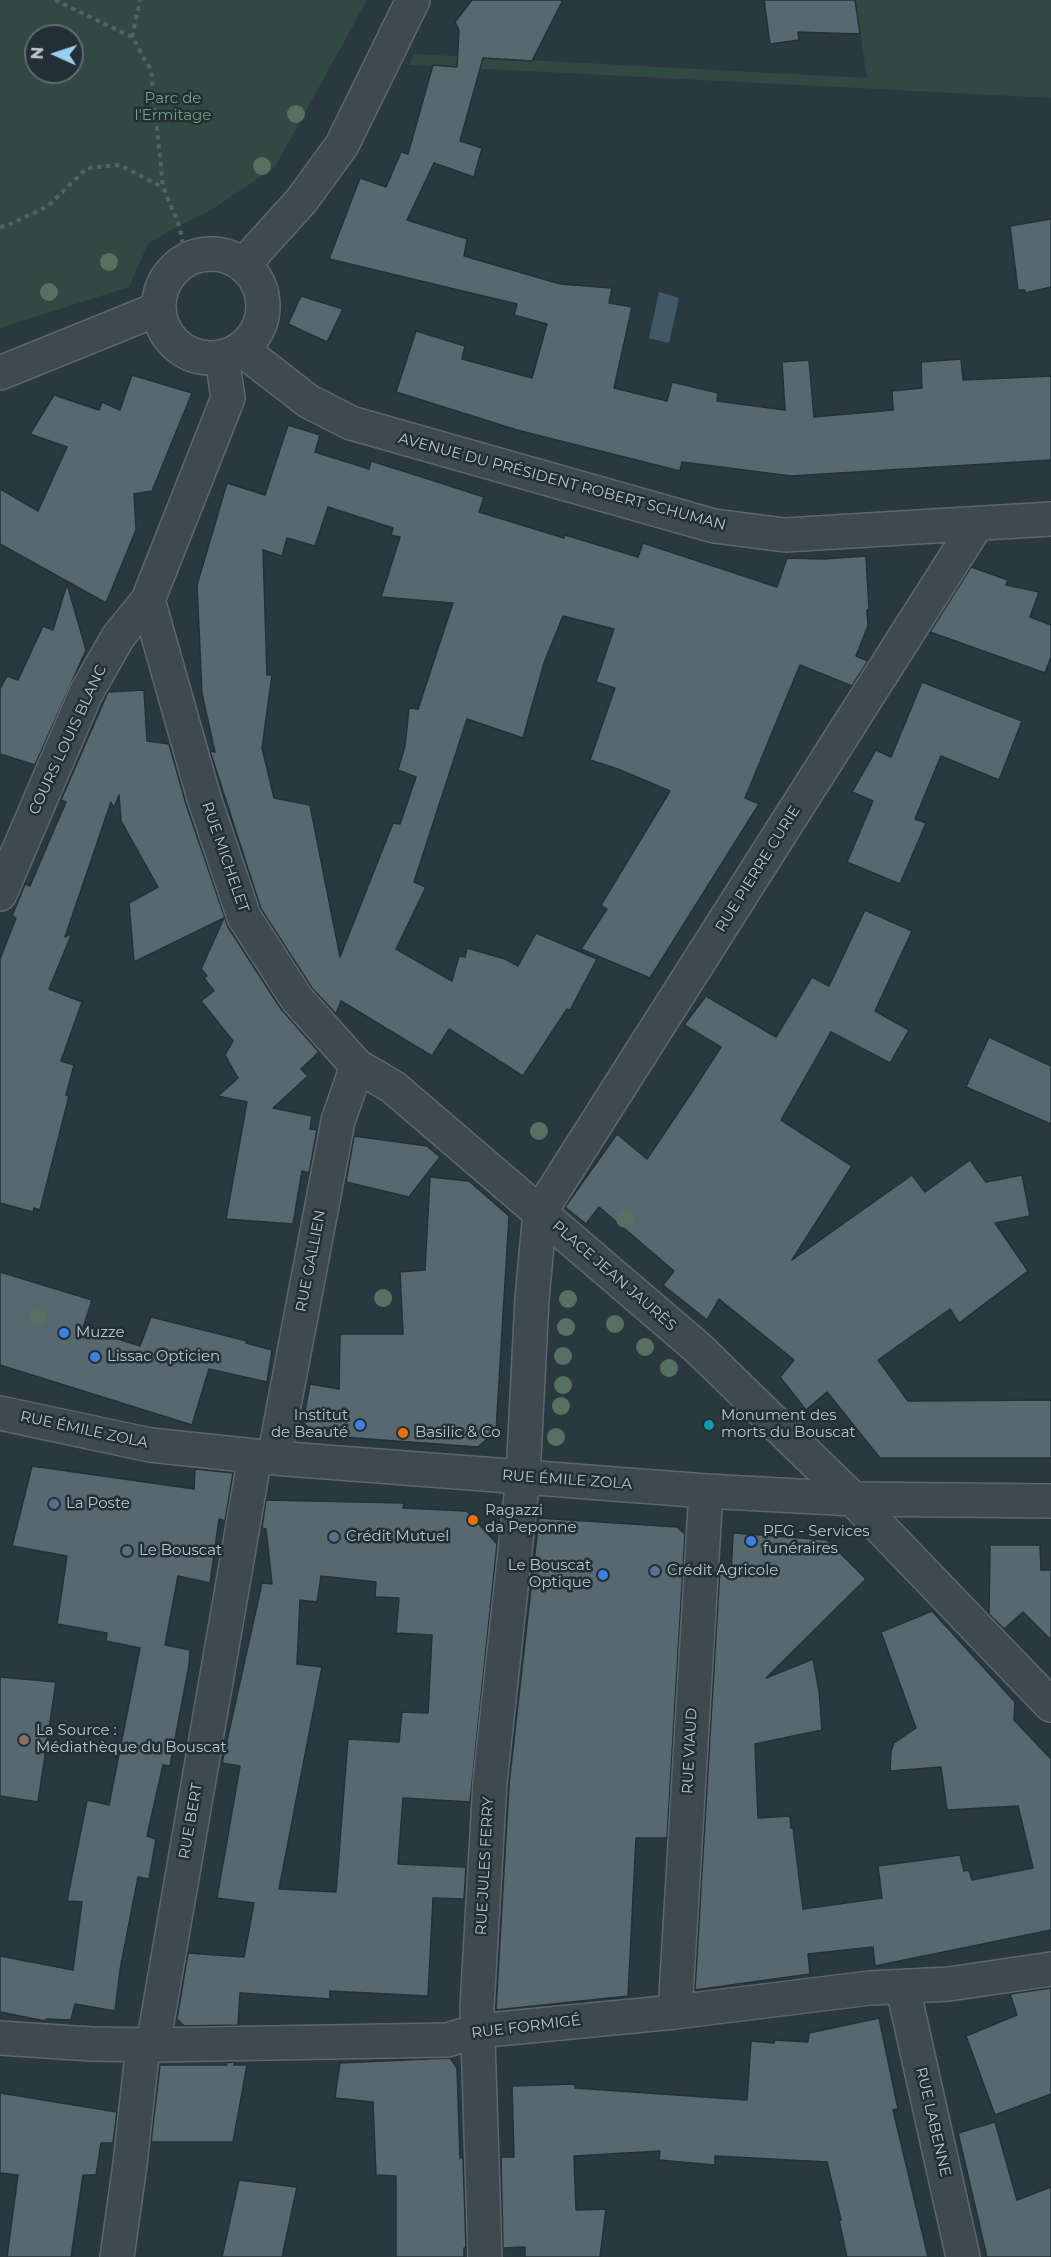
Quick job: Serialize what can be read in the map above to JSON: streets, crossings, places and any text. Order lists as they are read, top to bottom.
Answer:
{
  "streets": {
    "street": [
      "AVENUE DU PRÉSIDENT ROBERT SCHUMAN",
      "COURS LOUIS BLANC",
      "RUE MICHELET",
      "RUE PIERRE CURIE",
      "RUE GALLIEN",
      "PLACE JEAN JAURÈS",
      "RUE ÉMILE ZOLA",
      "RUE VIAUD",
      "RUE BERT",
      "RUE JULES FERRY",
      "RUE FORMIGÉ",
      "RUE LABENNE"
    ]
  },
  "crossings": [
    ["AVENUE DU PRÉSIDENT ROBERT SCHUMAN", "COURS LOUIS BLANC"],
    ["AVENUE DU PRÉSIDENT ROBERT SCHUMAN", "RUE PIERRE CURIE"],
    ["COURS LOUIS BLANC", "RUE MICHELET"],
    ["RUE MICHELET", "RUE PIERRE CURIE"],
    ["RUE MICHELET", "RUE GALLIEN"],
    ["RUE MICHELET", "PLACE JEAN JAURÈS"],
    ["RUE PIERRE CURIE", "PLACE JEAN JAURÈS"],
    ["RUE GALLIEN", "RUE ÉMILE ZOLA"],
    ["RUE GALLIEN", "RUE BERT"],
    ["PLACE JEAN JAURÈS", "RUE ÉMILE ZOLA"],
    ["PLACE JEAN JAURÈS", "RUE JULES FERRY"],
    ["RUE ÉMILE ZOLA", "RUE VIAUD"],
    ["RUE ÉMILE ZOLA", "RUE BERT"],
    ["RUE ÉMILE ZOLA", "RUE JULES FERRY"],
    ["RUE VIAUD", "RUE FORMIGÉ"],
    ["RUE BERT", "RUE FORMIGÉ"],
    ["RUE JULES FERRY", "RUE FORMIGÉ"],
    ["RUE FORMIGÉ", "RUE LABENNE"]
  ],
  "parks": ["Parc de l'Ermitage"],
  "places": [
    "Muzze",
    "Lissac Opticien",
    "Institut de Beauté",
    "Monument des morts du Bouscat",
    "Basilic & Co",
    "La Poste",
    "Ragazzi da Peponne",
    "Crédit Mutuel",
    "PFG - Services funéraires",
    "Le Bouscat",
    "Crédit Agricole",
    "Le Bouscat Optique",
    "La Source : Médiathèque du Bouscat"
  ],
  "north": "left"
}
